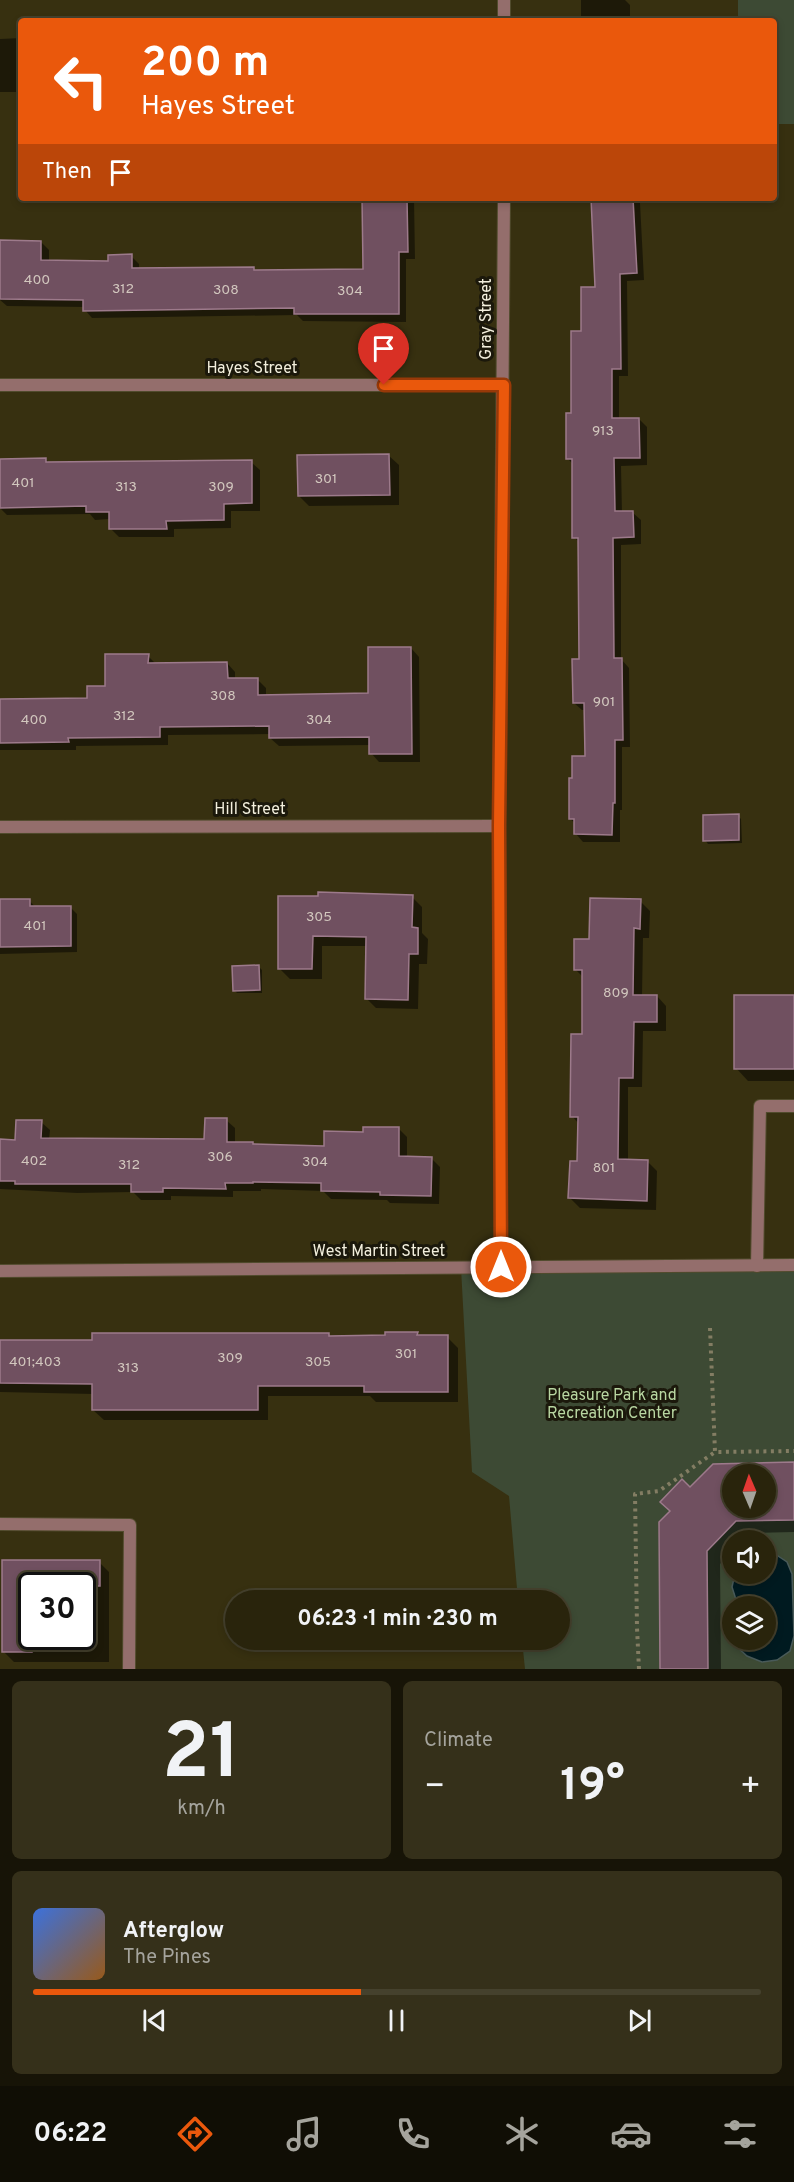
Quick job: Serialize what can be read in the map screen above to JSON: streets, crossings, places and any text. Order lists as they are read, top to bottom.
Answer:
{
  "streets": {
    "street": [
      "Gray Street",
      "Hayes Street",
      "Hill Street",
      "West Martin Street"
    ]
  },
  "crossings": [
    ["Gray Street", "Hayes Street"],
    ["Gray Street", "Hill Street"],
    ["Gray Street", "West Martin Street"]
  ],
  "parks": ["Pleasure Park and Recreation Center"],
  "house_numbers": [
    "400",
    "312",
    "308",
    "304",
    "913",
    "301",
    "401",
    "313",
    "309",
    "308",
    "901",
    "312",
    "400",
    "304",
    "305",
    "401",
    "809",
    "306",
    "402",
    "304",
    "312",
    "801",
    "301",
    "309",
    "401;403",
    "305",
    "313"
  ],
  "north": "top",
  "page": {
    "turn": ["200 m", "Hayes Street"],
    "then": "Then",
    "limit": "30",
    "trip": "06:23 · 1 min · 230 m",
    "tile": [
      ["21", "km/h"],
      "Climate"
    ],
    "heat": ["−", "19°", "+"],
    "song": ["Afterglow", "The Pines"],
    "tabs": "06:22"
  }
}
